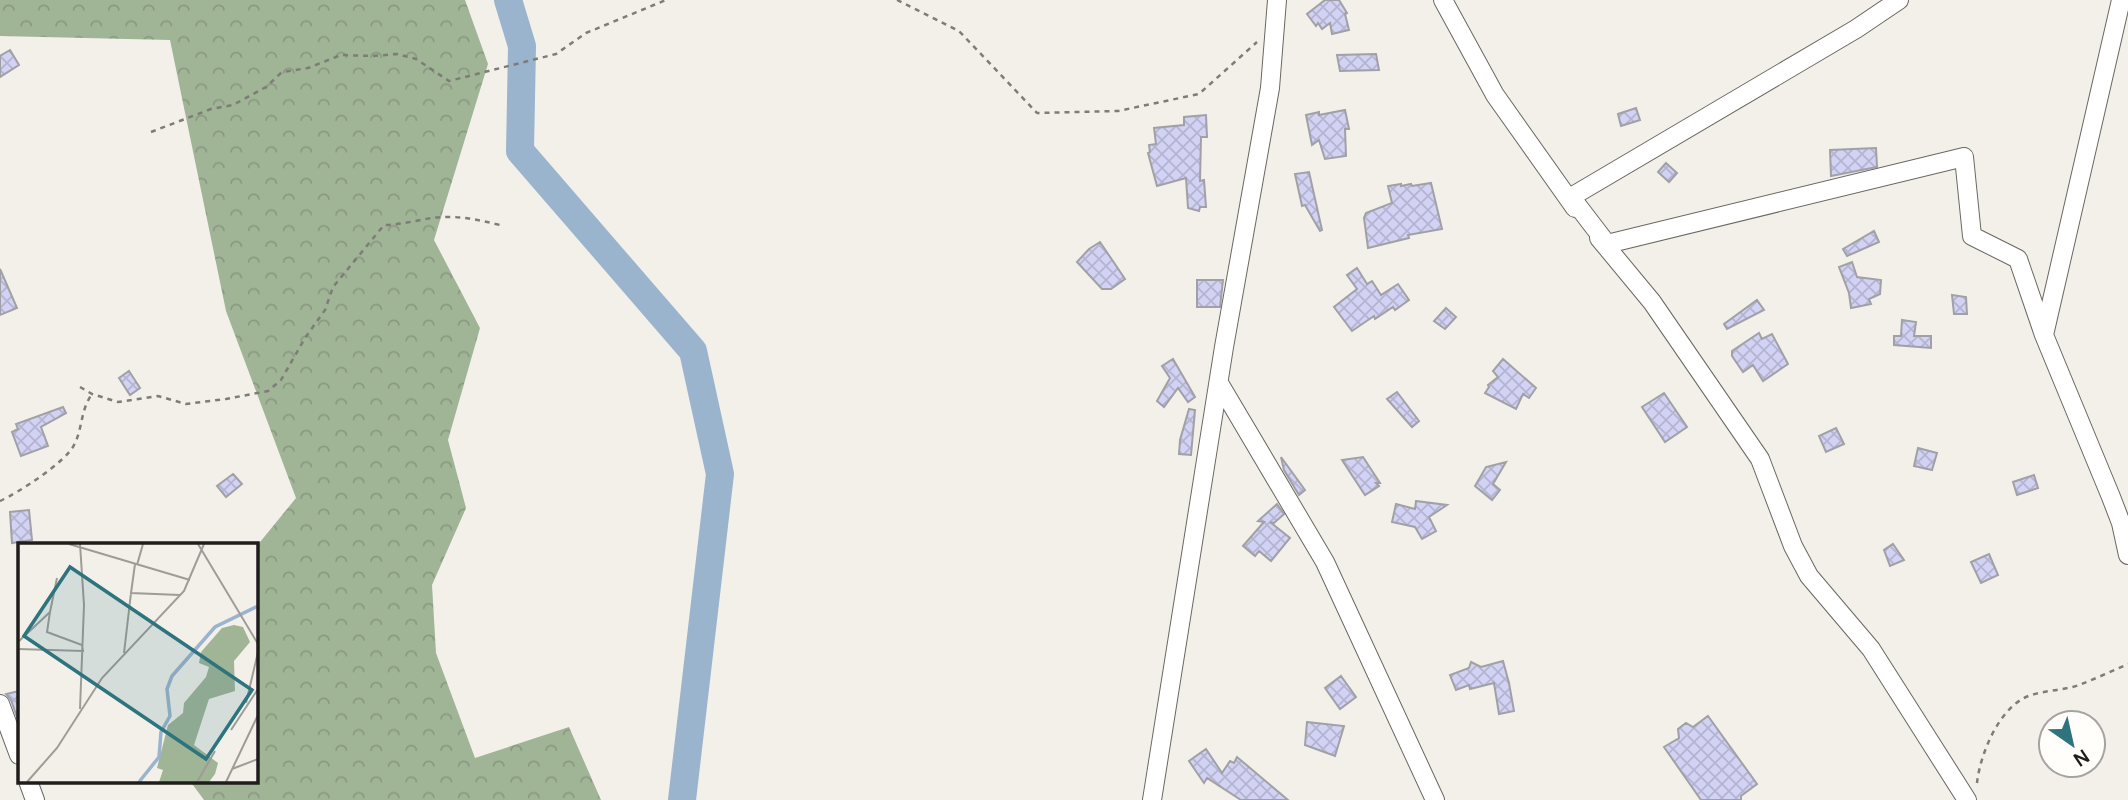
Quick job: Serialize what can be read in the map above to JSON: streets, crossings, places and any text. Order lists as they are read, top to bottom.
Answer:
{
  "north": "bottom right"
}
